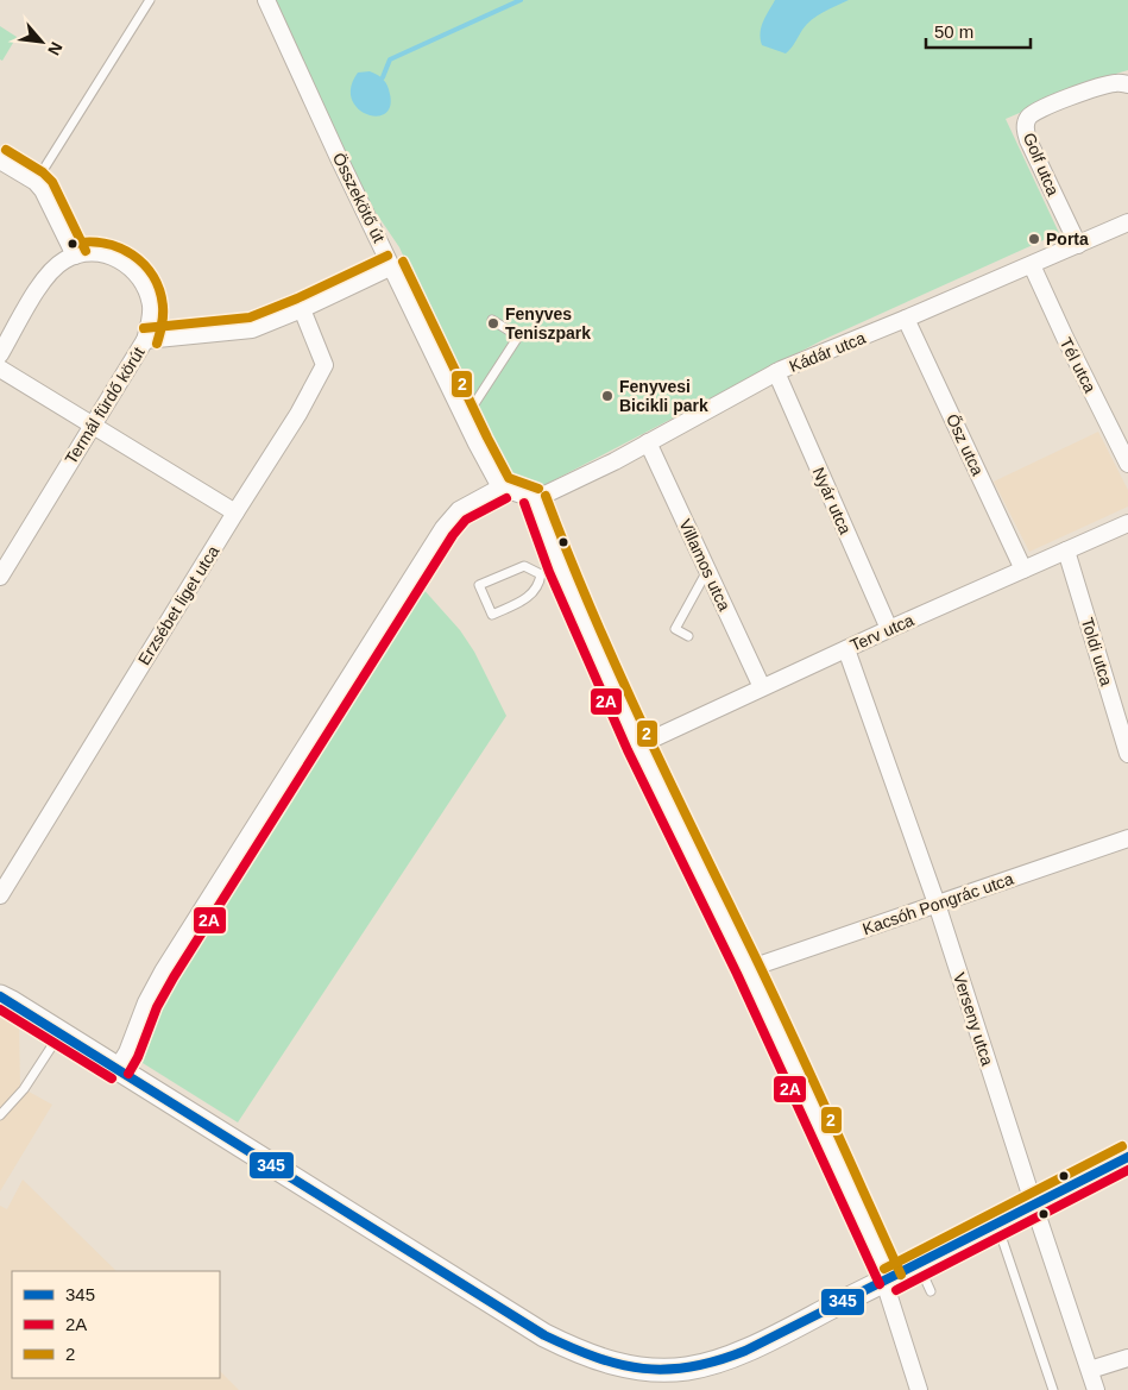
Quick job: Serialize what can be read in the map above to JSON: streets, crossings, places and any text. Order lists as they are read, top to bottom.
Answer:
{
  "streets": {
    "street": [
      "Golf utca",
      "Összekötő út",
      "Kádár utca",
      "Tél utca",
      "Termál fürdő körút",
      "Ősz utca",
      "Nyár utca",
      "Villamos utca",
      "Erzsébet liget utca",
      "Terv utca",
      "Toldi utca",
      "Kacsóh Pongrác utca",
      "Verseny utca"
    ]
  },
  "crossings": [
    ["Golf utca", "Kádár utca"],
    ["Kádár utca", "Tél utca"],
    ["Kádár utca", "Ősz utca"],
    ["Kádár utca", "Nyár utca"],
    ["Kádár utca", "Villamos utca"],
    ["Ősz utca", "Terv utca"],
    ["Nyár utca", "Terv utca"],
    ["Villamos utca", "Terv utca"],
    ["Terv utca", "Toldi utca"],
    ["Terv utca", "Verseny utca"],
    ["Kacsóh Pongrác utca", "Verseny utca"]
  ],
  "places": ["Porta", "Fenyves Teniszpark", "Fenyvesi Bicikli park"],
  "lines": ["transit line 2", "transit line 2A", "transit line 345"],
  "legend": ["345", "2A", "2"],
  "scale_bar": "50 m",
  "north": "bottom right"
}
